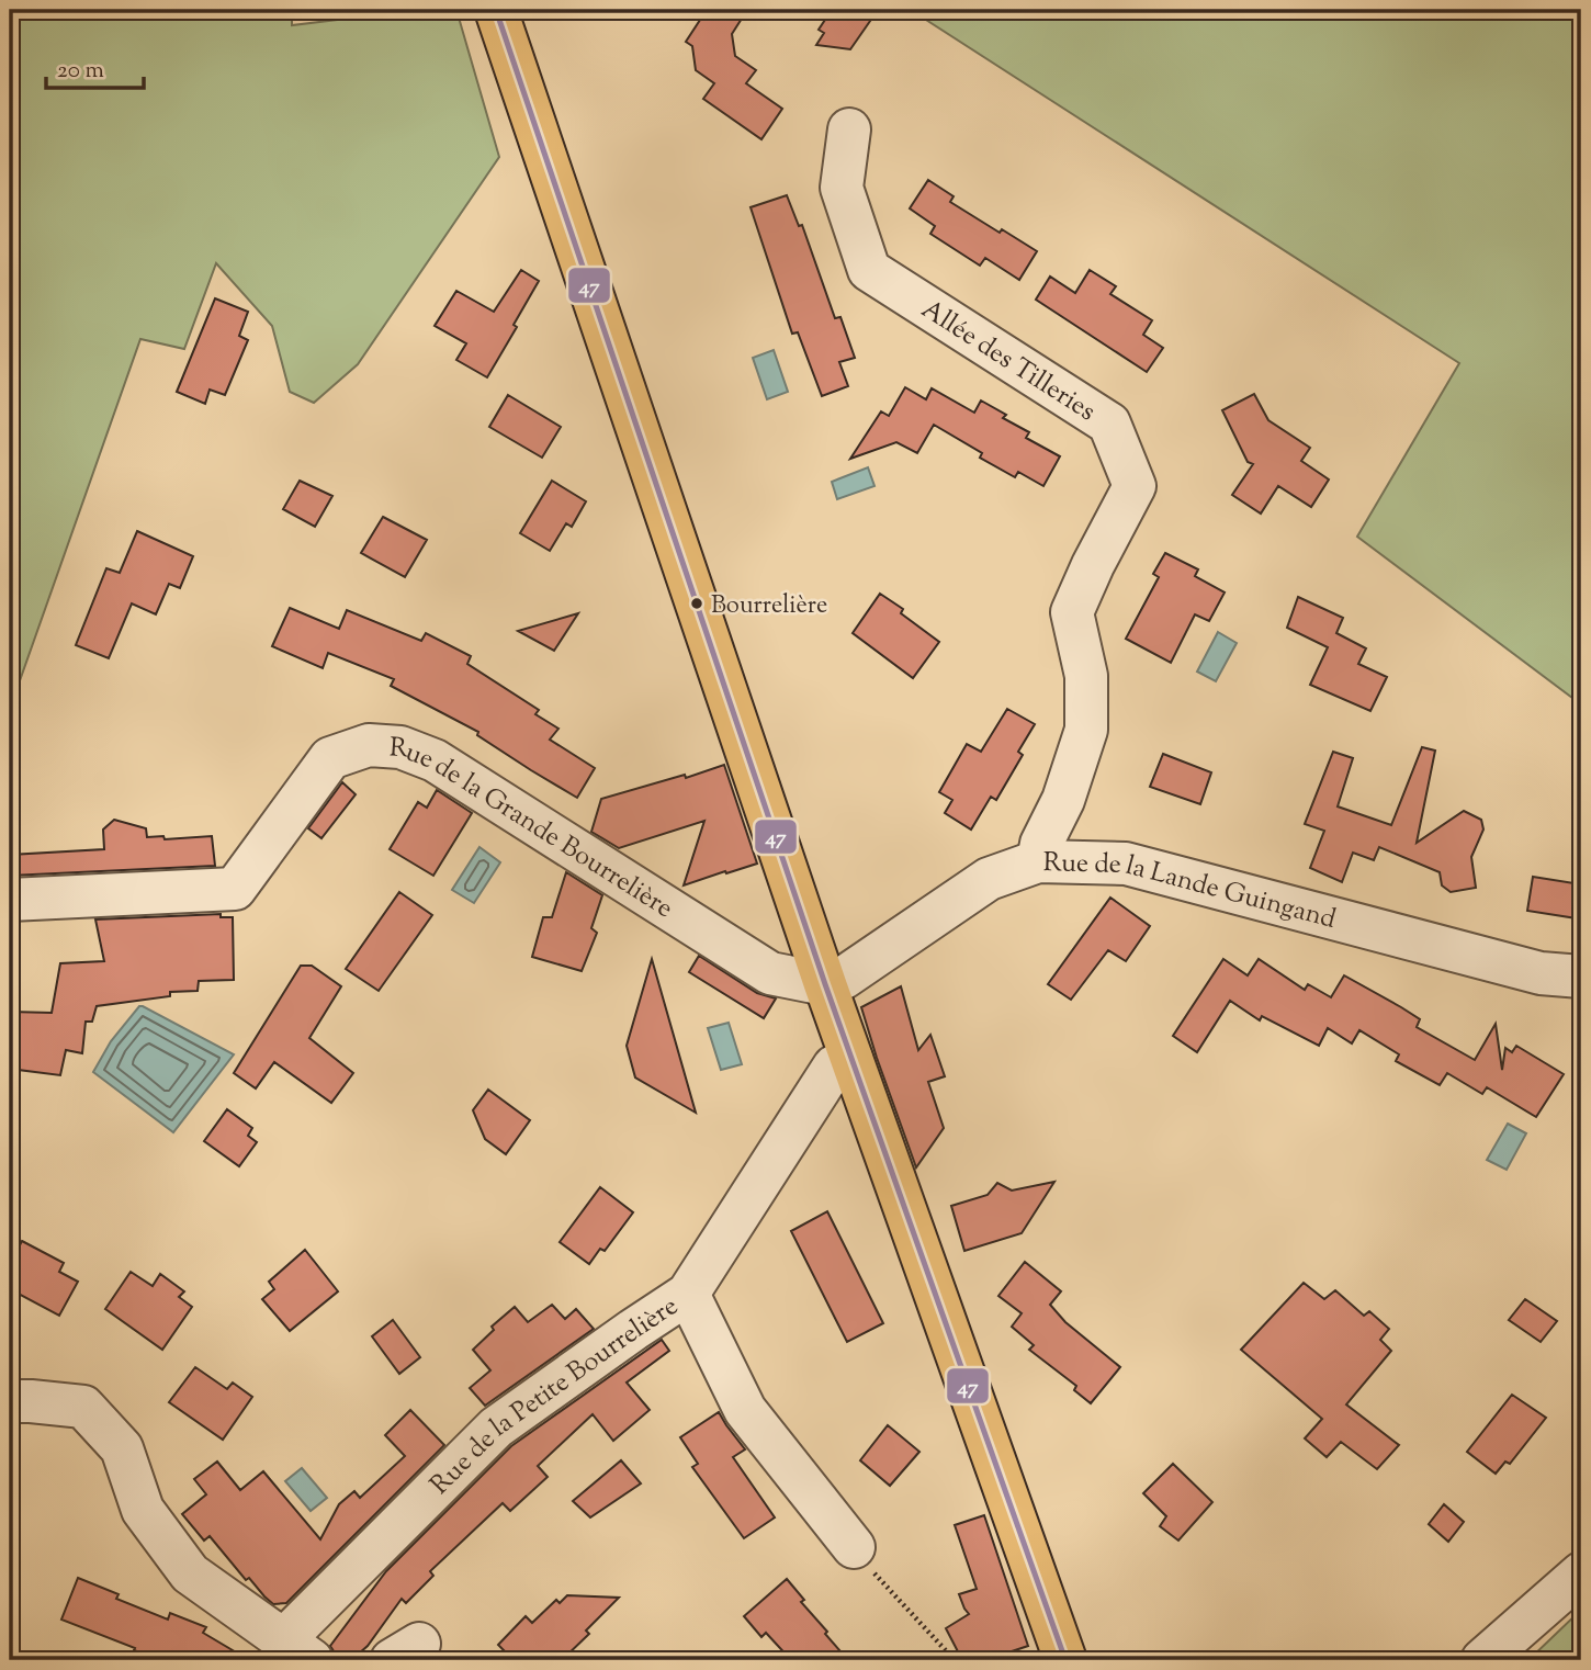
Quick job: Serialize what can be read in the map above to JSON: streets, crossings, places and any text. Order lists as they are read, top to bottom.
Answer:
{
  "streets": {
    "street": [
      "Allée des Tilleries",
      "Rue de la Grande Bourrelière",
      "Rue de la Lande Guingand",
      "Rue de la Petite Bourrelière"
    ]
  },
  "crossings": [
    ["Allée des Tilleries", "Rue de la Lande Guingand"],
    ["Rue de la Grande Bourrelière", "Rue de la Lande Guingand"]
  ],
  "places": ["Bourrelière"],
  "lines": ["transit line 47"],
  "scale_bar": "20 m"
}
